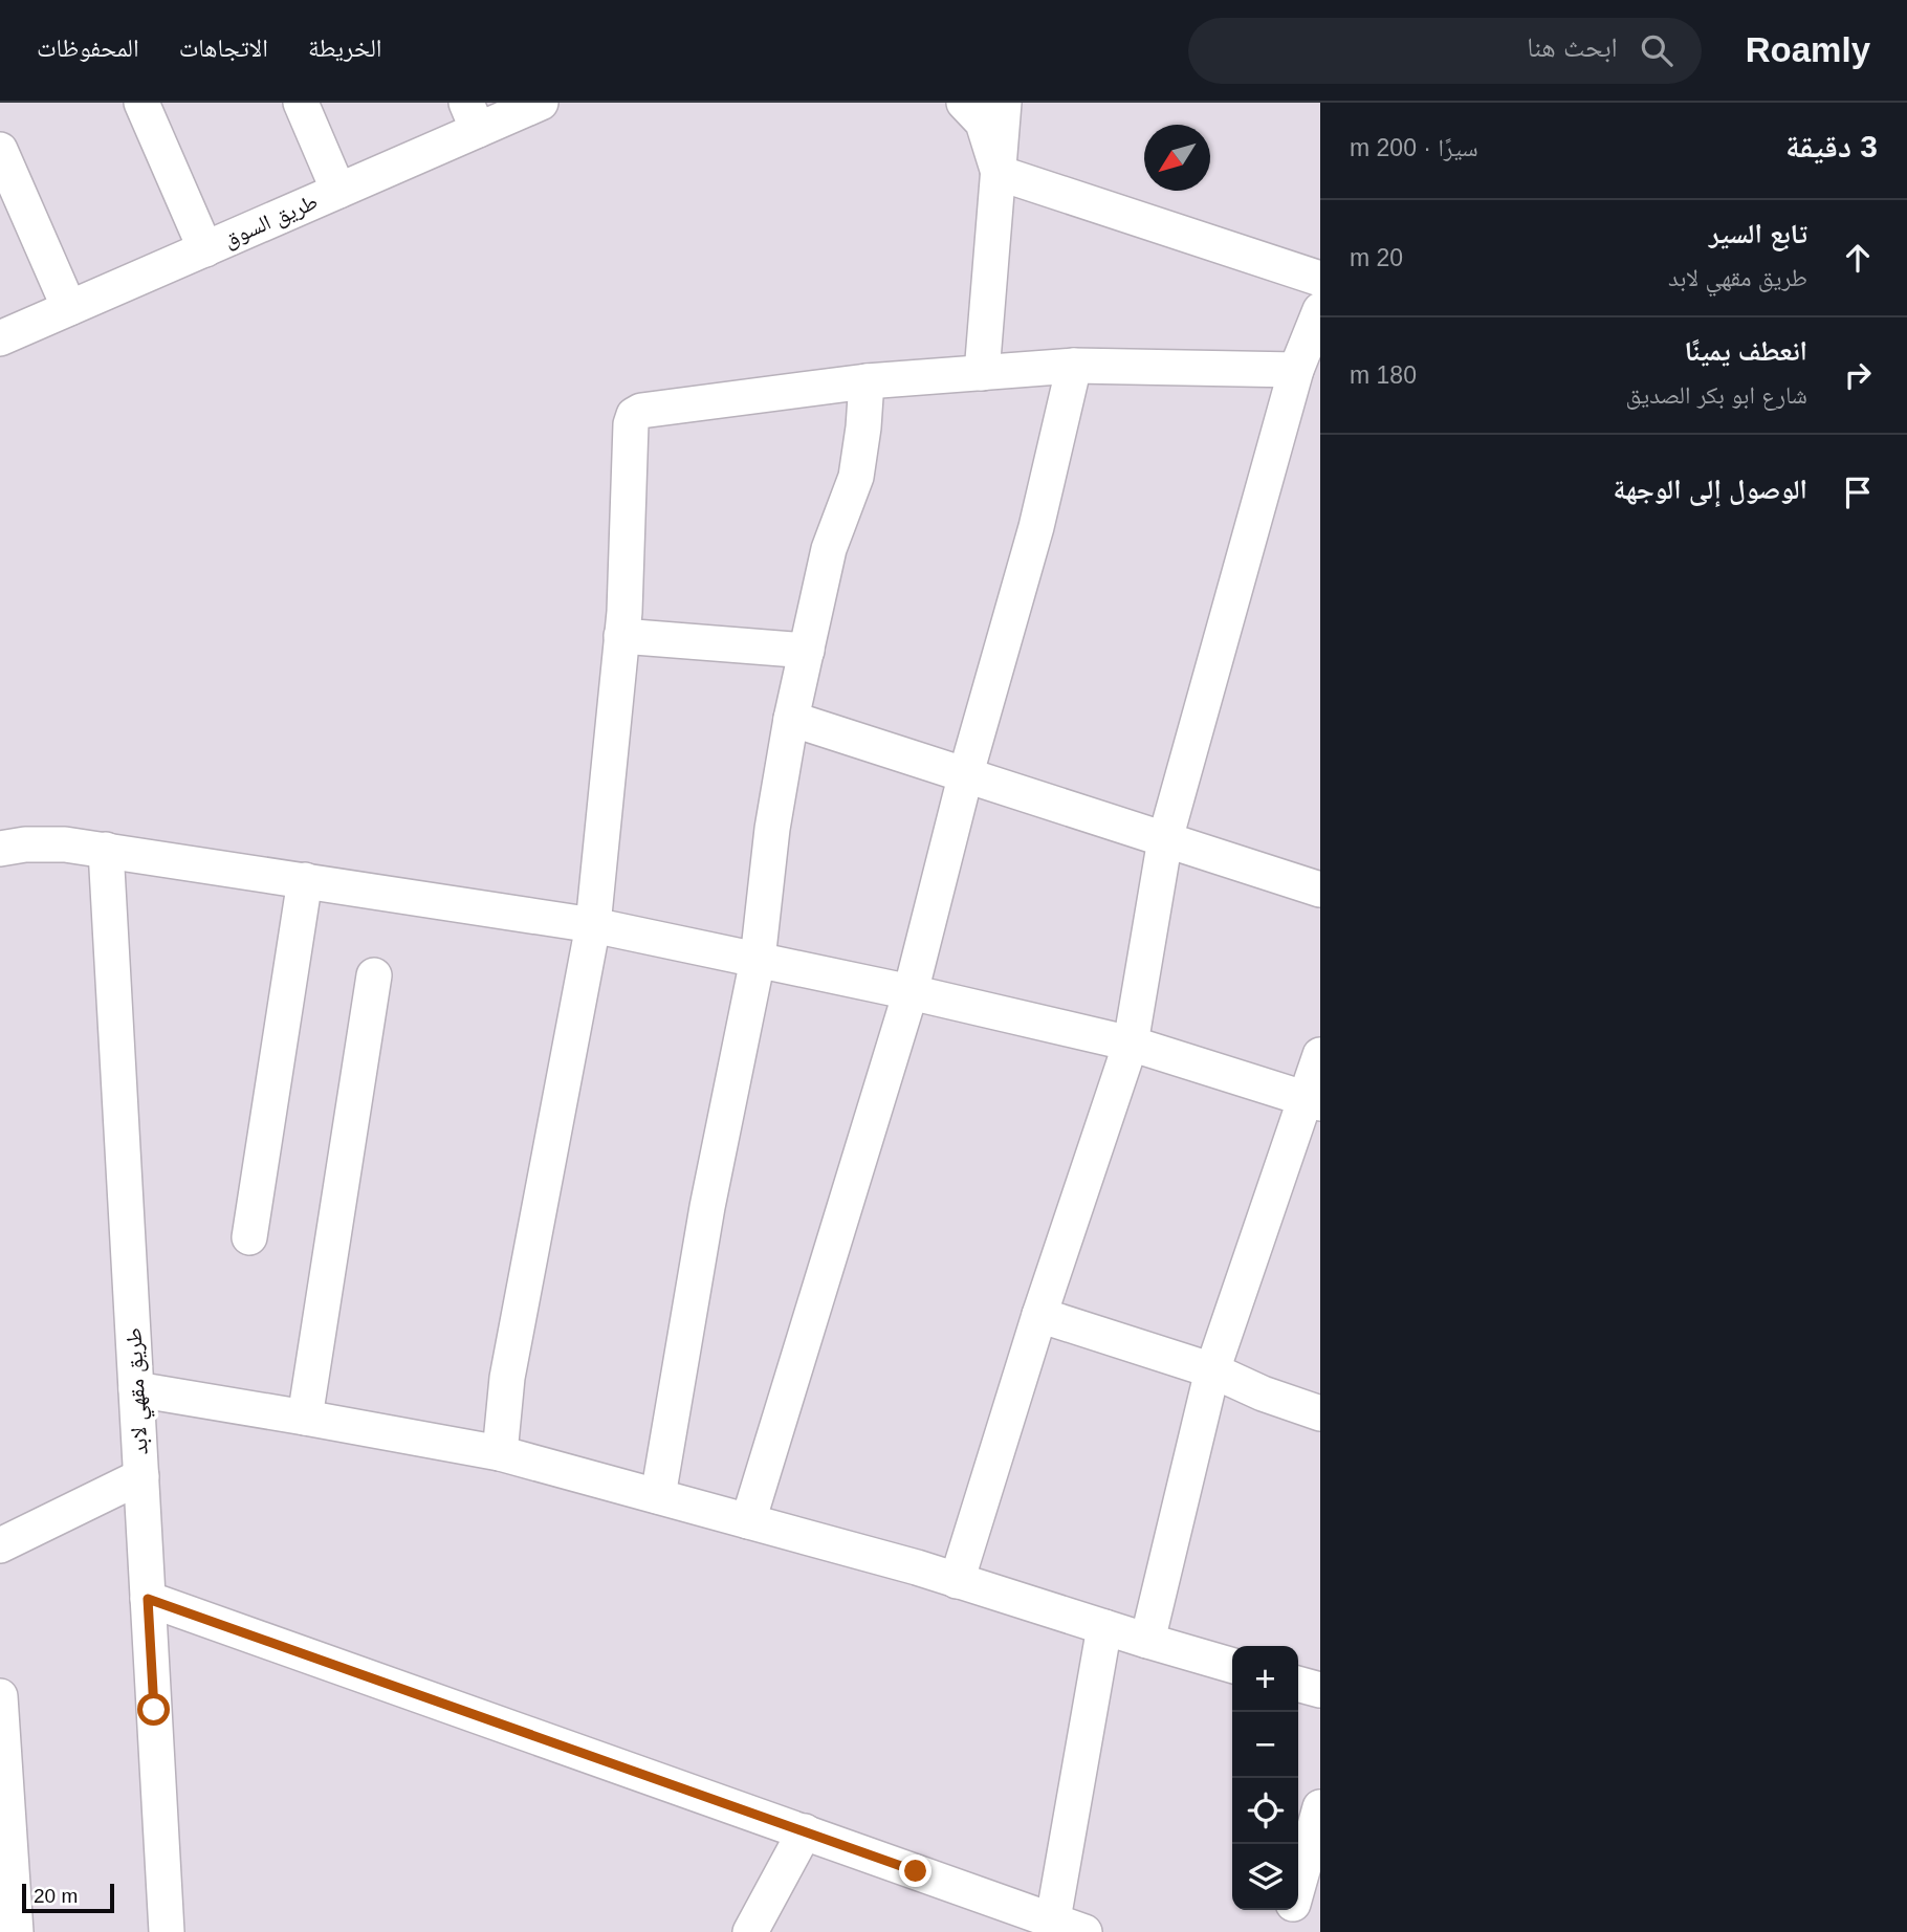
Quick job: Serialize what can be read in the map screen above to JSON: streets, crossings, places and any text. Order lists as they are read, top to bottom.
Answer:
{
  "streets": {
    "street": ["طريق السوق", "طريق مقهي لابد"]
  },
  "scale_bar": "20 m",
  "north": "bottom left",
  "page": {
    "header": "Roamly",
    "search": "ابحث هنا",
    "nav": ["الخريطة", "الاتجاهات", "المحفوظات"],
    "heading": ["3 دقيقة", "سيرًا · 200 m"],
    "list": [
      ["تابع السير", "طريق مقهي لابد", "20 m"],
      ["انعطف يمينًا", "شارع ابو بكر الصديق", "180 m"],
      "الوصول إلى الوجهة"
    ],
    "map_buttons": ["+", "−"],
    "scale": "20 m"
  }
}
